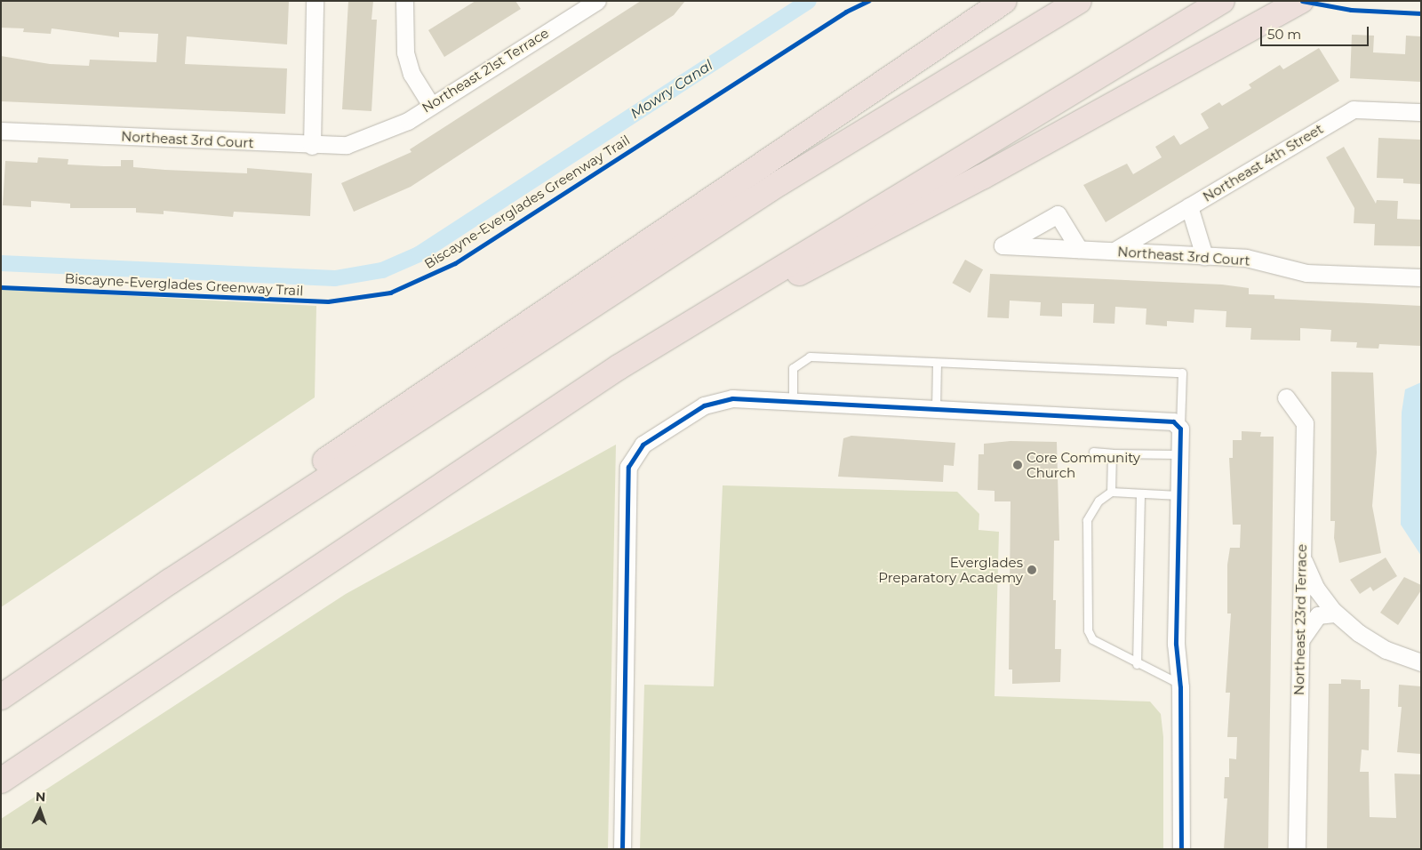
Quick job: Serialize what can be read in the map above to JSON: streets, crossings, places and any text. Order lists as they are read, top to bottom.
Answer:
{
  "streets": {
    "street": [
      "Northeast 21st Terrace",
      "Northeast 3rd Court",
      "Northeast 4th Street",
      "Northeast 23rd Terrace"
    ],
    "cycle path": ["Biscayne-Everglades Greenway Trail"]
  },
  "crossings": [
    ["Northeast 21st Terrace", "Northeast 3rd Court"],
    ["Northeast 3rd Court", "Northeast 4th Street"]
  ],
  "water": ["Mowry Canal"],
  "places": ["Core Community Church", "Everglades Preparatory Academy"],
  "scale_bar": "50 m",
  "north": "top"
}
